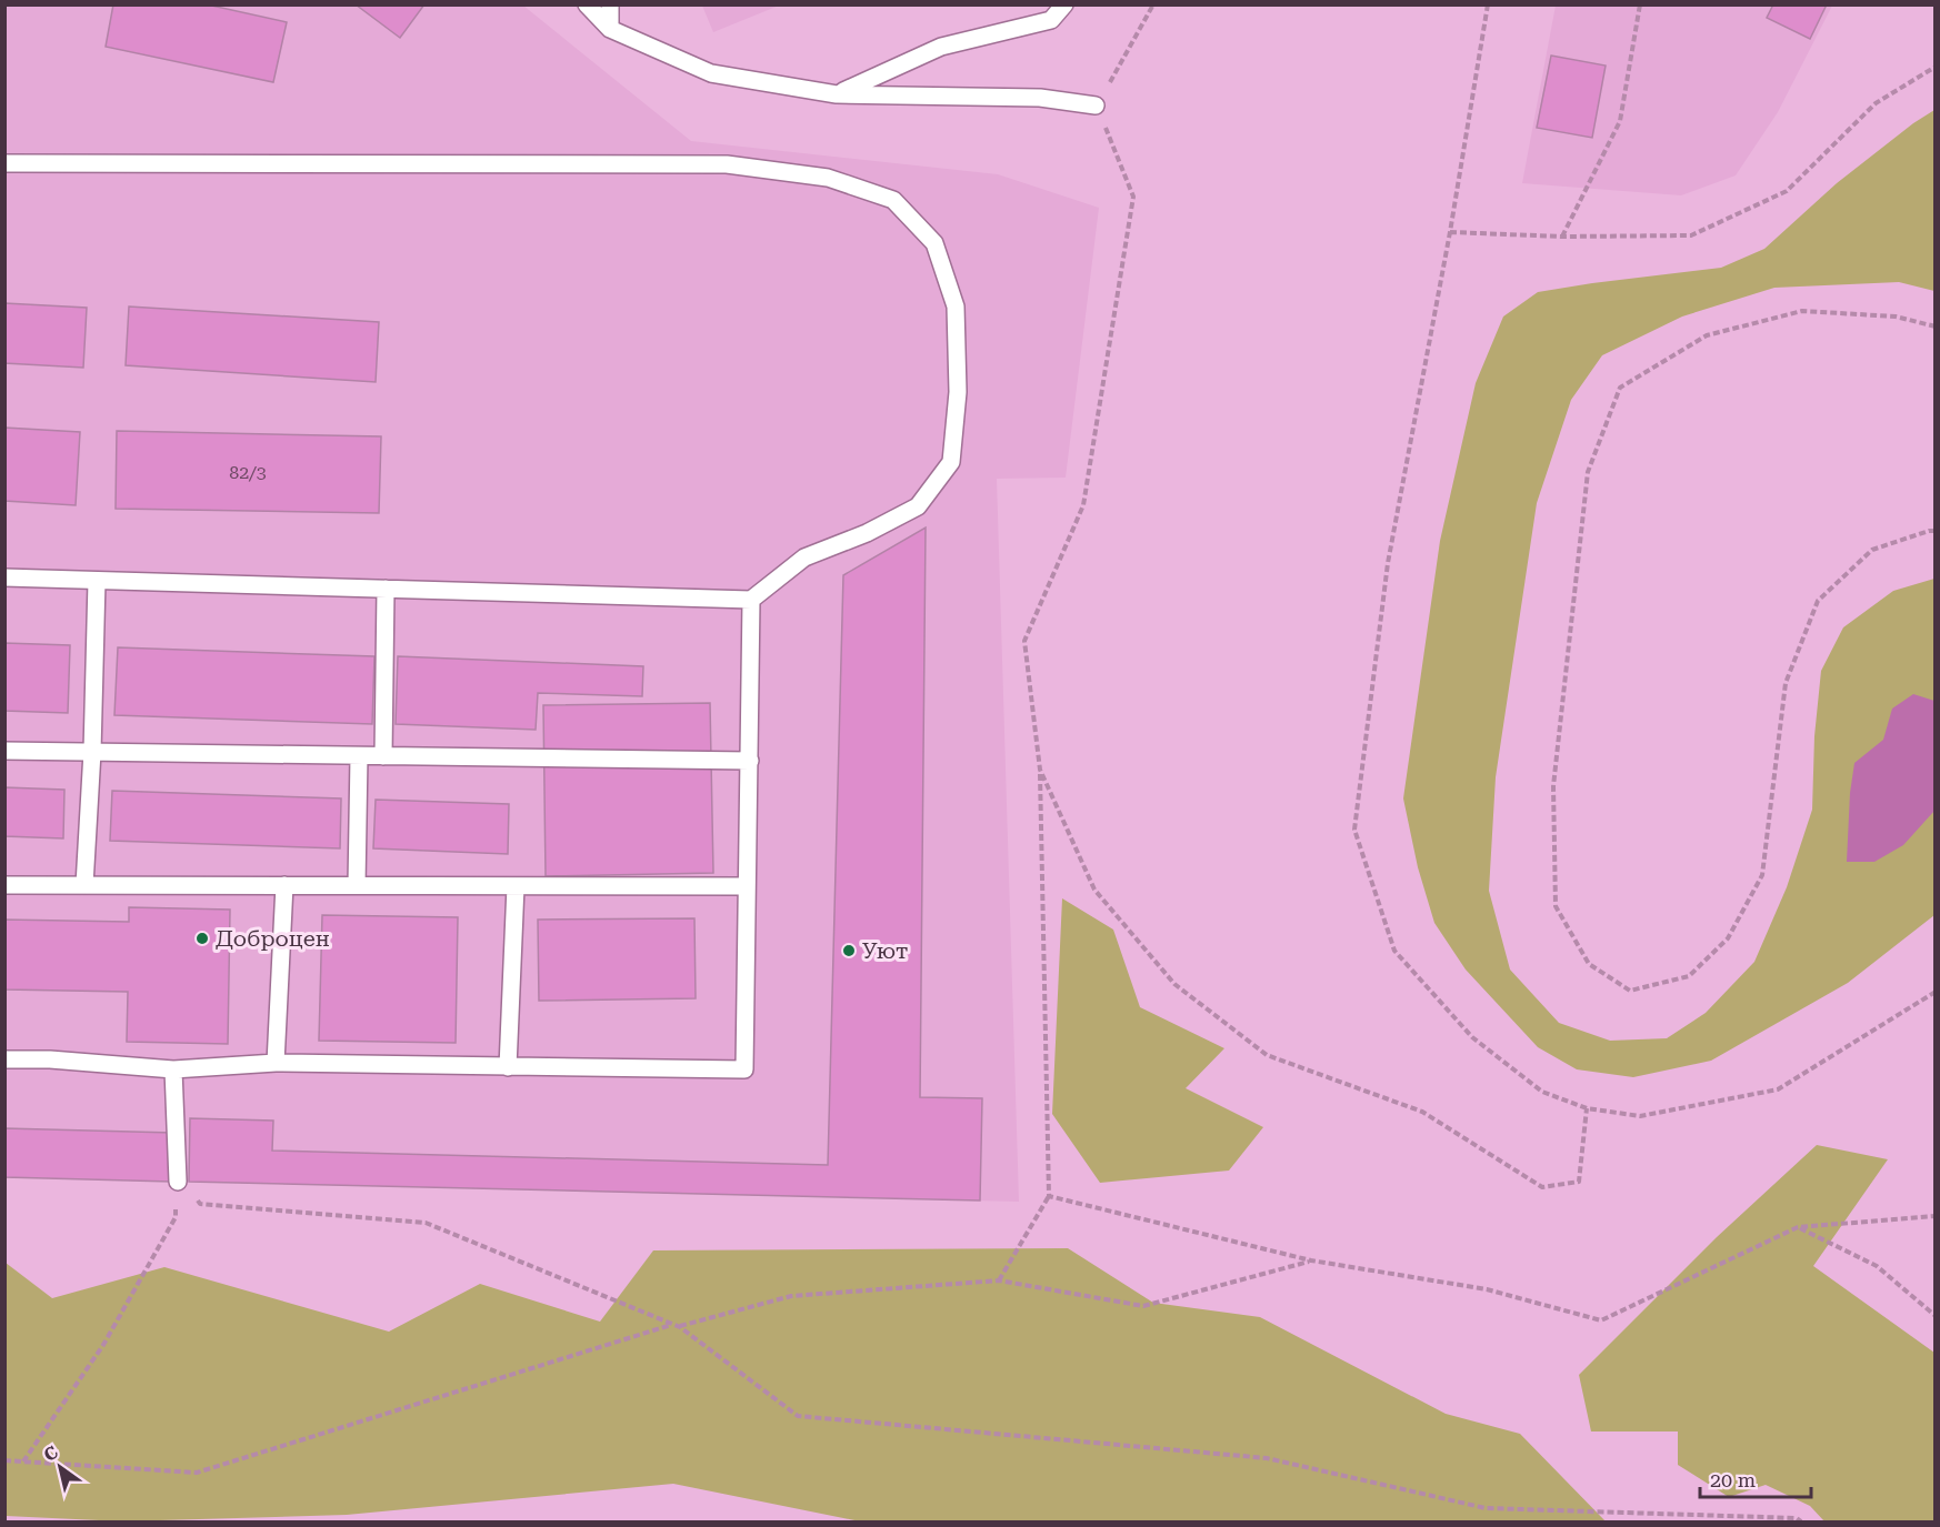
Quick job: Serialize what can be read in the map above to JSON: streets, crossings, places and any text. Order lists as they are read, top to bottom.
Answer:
{
  "places": ["Доброцен", "Уют"],
  "house_numbers": ["82/3"],
  "scale_bar": "20 m",
  "north": "top left"
}
